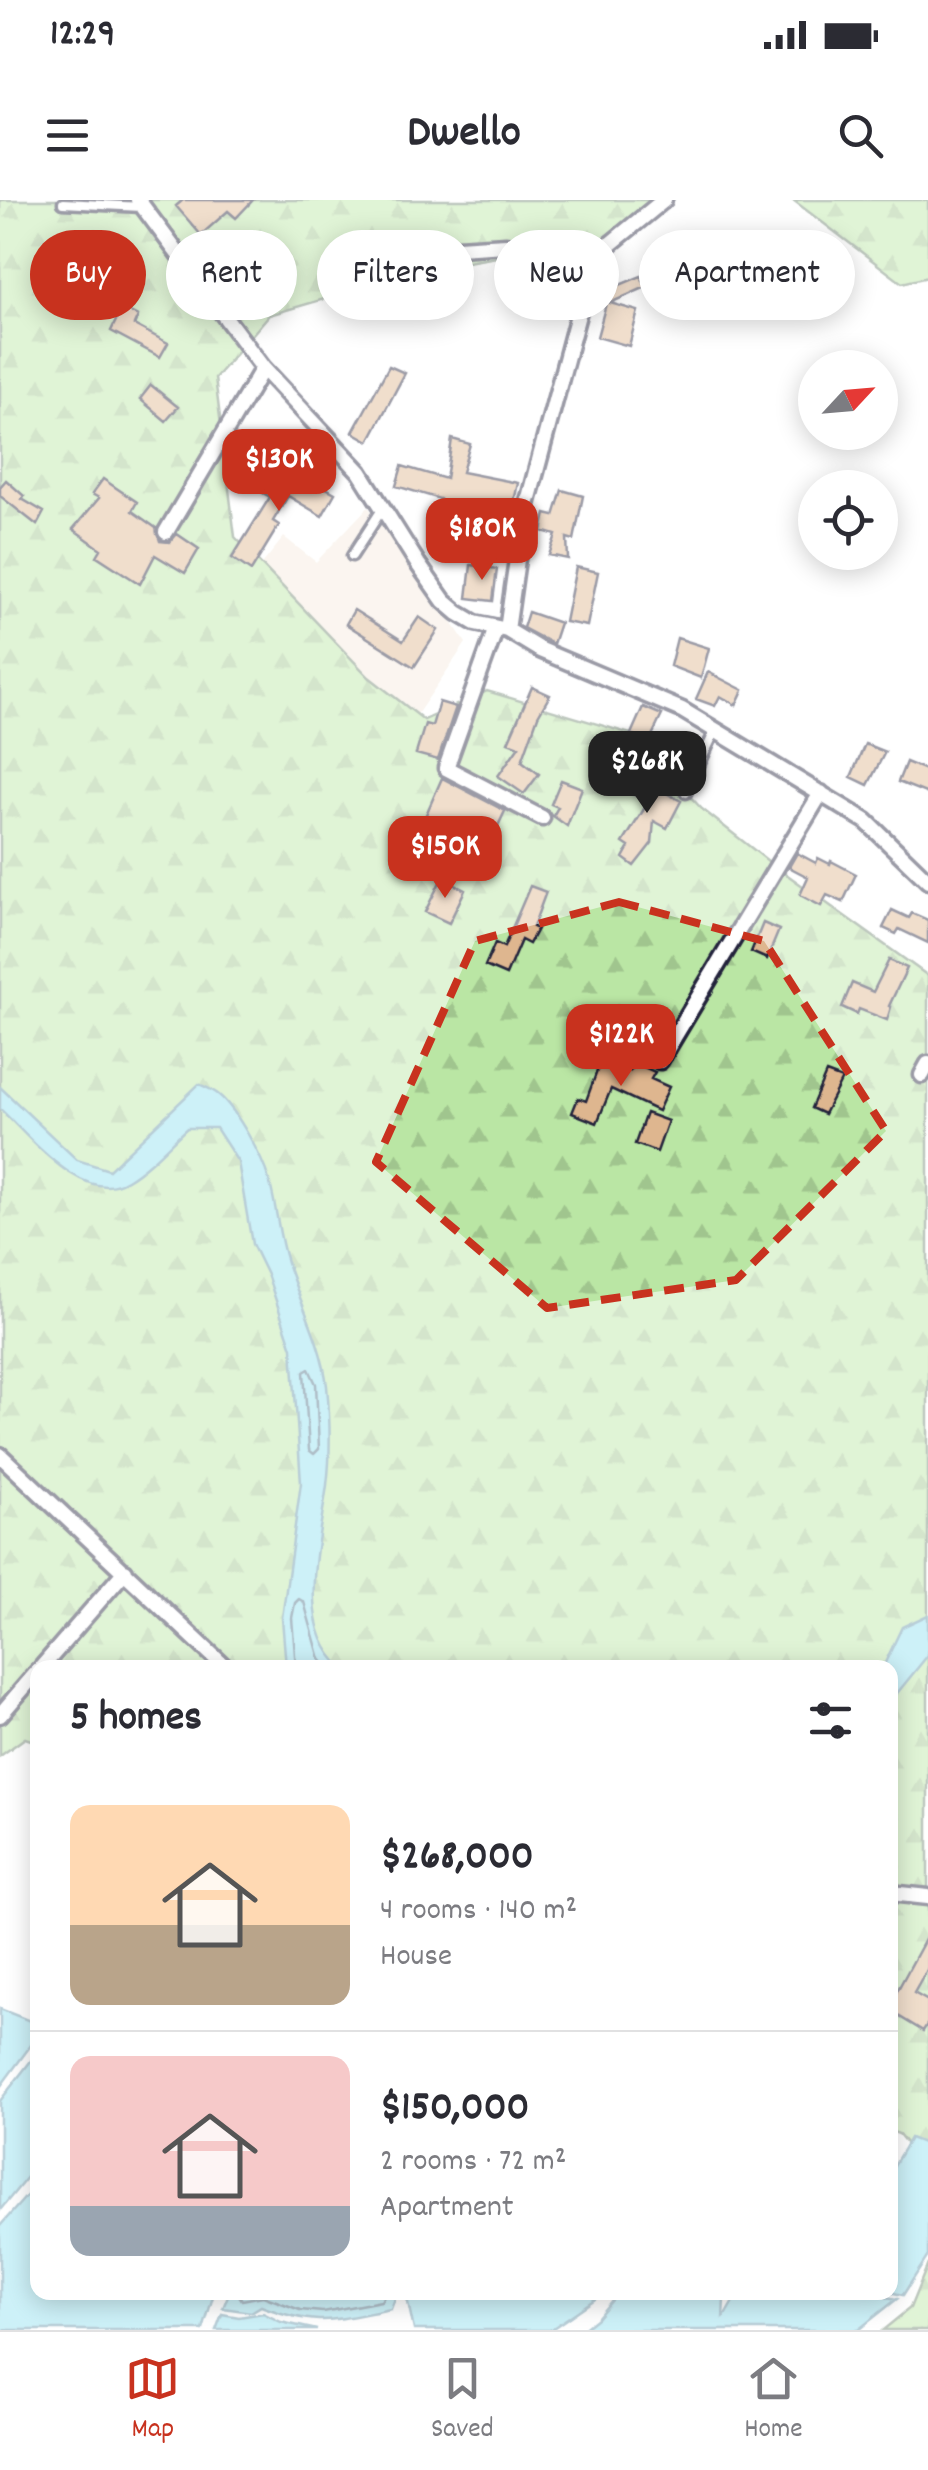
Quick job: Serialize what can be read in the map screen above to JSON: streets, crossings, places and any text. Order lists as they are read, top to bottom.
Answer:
{
  "north": "top right",
  "page": {
    "status": "12:29",
    "header": "Dwello",
    "chip": [
      "Buy",
      "Rent",
      "Filters",
      "New",
      "Apartment"
    ],
    "price": [
      "$130K",
      "$180K",
      "$268K",
      "$150K",
      "$122K"
    ],
    "heading": "5 homes",
    "list": [
      {
        "name": "$268,000",
        "note": "4 rooms · 140 m² · House"
      },
      {
        "name": "$150,000",
        "note": "2 rooms · 72 m² · Apartment"
      }
    ],
    "tabs": ["Map", "Saved", "Home"]
  }
}
